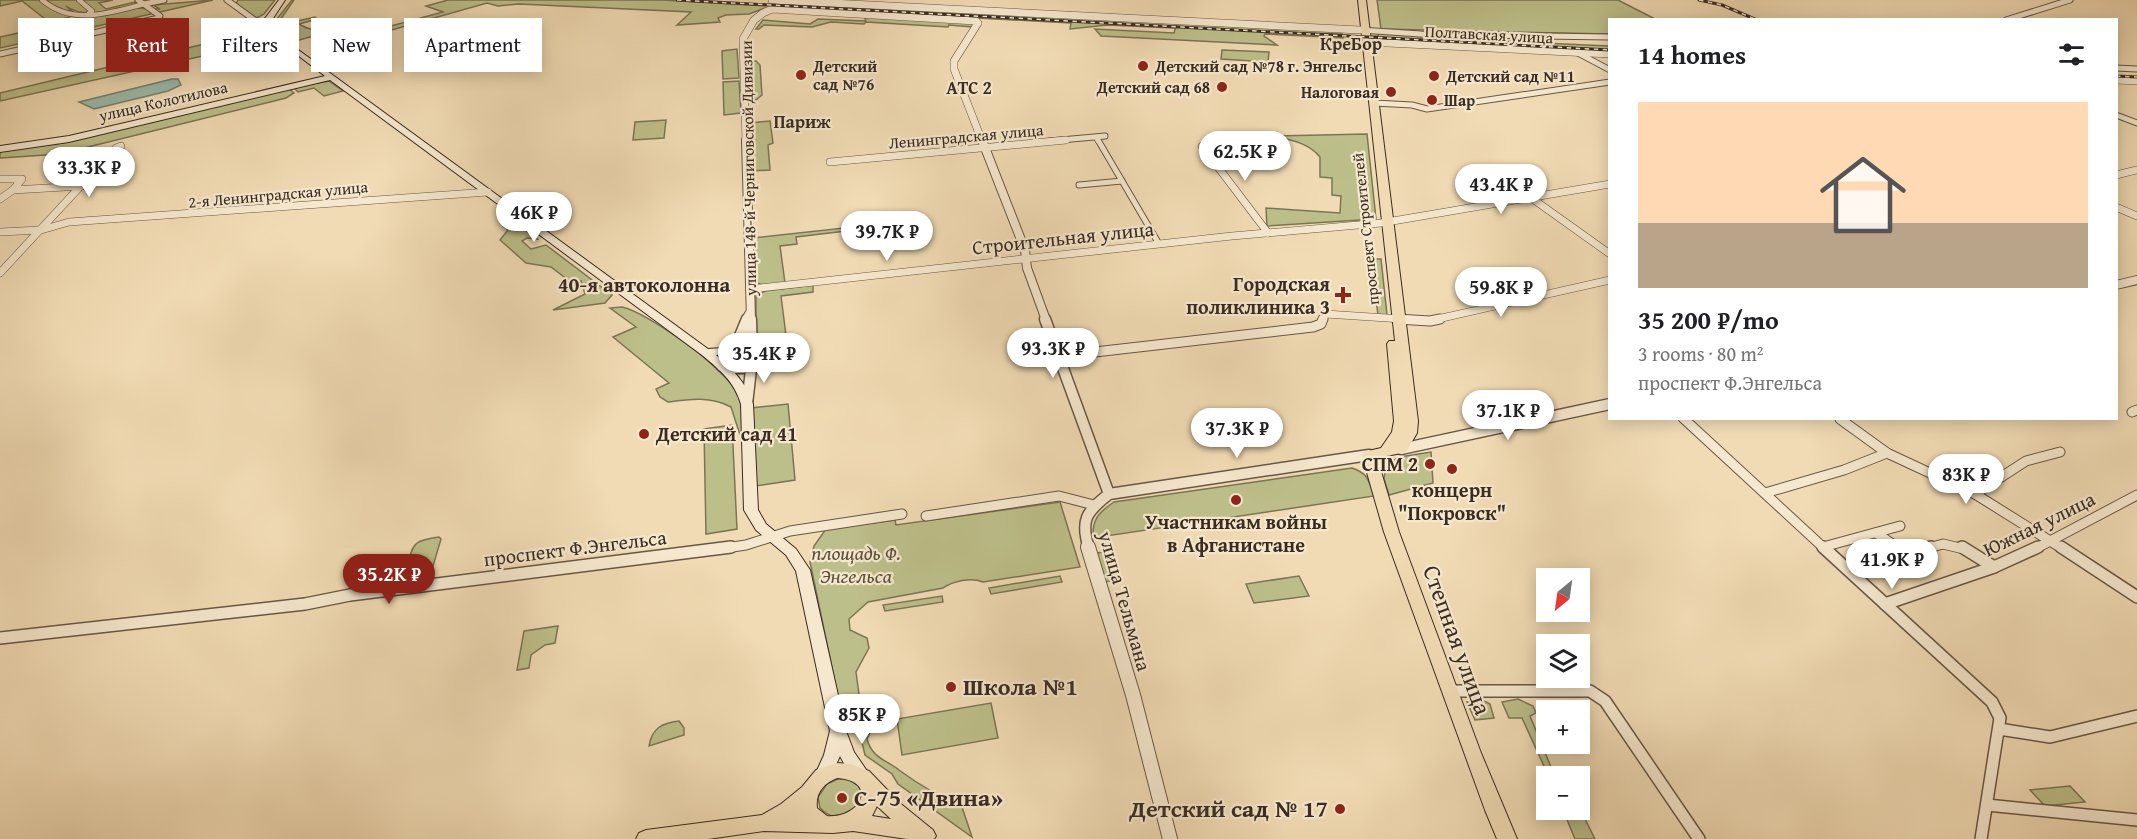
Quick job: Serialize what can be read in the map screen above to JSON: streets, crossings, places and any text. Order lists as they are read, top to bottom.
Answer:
{
  "streets": {
    "main road": [
      "улица Колотилова",
      "улица 148-й Черниговской Дивизии",
      "проспект Строителей",
      "Степная улица"
    ],
    "street": [
      "Полтавская улица",
      "Ленинградская улица",
      "2-я Ленинградская улица",
      "Строительная улица",
      "Южная улица",
      "проспект Ф.Энгельса",
      "улица Тельмана"
    ]
  },
  "crossings": [
    ["Полтавская улица", "проспект Строителей"],
    ["улица 148-й Черниговской Дивизии", "Строительная улица"],
    ["улица 148-й Черниговской Дивизии", "проспект Ф.Энгельса"],
    ["проспект Строителей", "Строительная улица"]
  ],
  "districts": [
    "КреБор",
    "АТС 2",
    "Париж",
    "40-я автоколонна"
  ],
  "parks": ["площадь Ф. Энгельса"],
  "places": {
    "other": [
      "Детский сад №78 г. Энгельс",
      "Детский сад №76",
      "Детский сад №11",
      "Детский сад 68",
      "Налоговая",
      "Шар",
      "Детский сад 41",
      "СПМ 2",
      "концерн \"Покровск\"",
      "Участникам войны в Афганистане",
      "Школа №1",
      "С-75 «Двина»",
      "Детский сад № 17"
    ],
    "health": ["Городская поликлиника 3"]
  },
  "north": "bottom left",
  "page": {
    "chip": [
      "Buy",
      "Rent",
      "Filters",
      "New",
      "Apartment"
    ],
    "heading": "14 homes",
    "list": [
      {
        "name": "35 200 ₽/mo",
        "note": "3 rooms · 80 m² · проспект Ф.Энгельса"
      }
    ],
    "price": [
      "62.5K ₽",
      "33.3K ₽",
      "43.4K ₽",
      "46K ₽",
      "39.7K ₽",
      "59.8K ₽",
      "93.3K ₽",
      "35.4K ₽",
      "37.1K ₽",
      "37.3K ₽",
      "83K ₽",
      "41.9K ₽",
      "35.2K ₽",
      "85K ₽"
    ],
    "map_buttons": ["+", "−"]
  }
}
